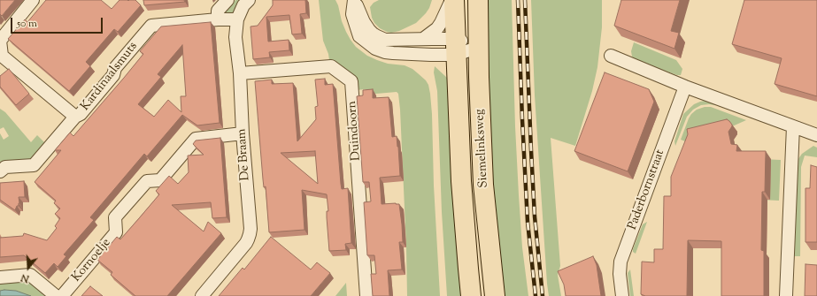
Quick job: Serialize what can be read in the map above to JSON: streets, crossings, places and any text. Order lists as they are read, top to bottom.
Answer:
{
  "streets": {
    "main road": ["Siemelinksweg"],
    "street": [
      "Kardinaalsmuts",
      "Duindoorn",
      "De Braam",
      "Paderbornstraat",
      "Kornoelje"
    ]
  },
  "crossings": [
    ["Kardinaalsmuts", "De Braam"],
    ["Duindoorn", "De Braam"],
    ["De Braam", "Kornoelje"]
  ],
  "scale_bar": "50 m",
  "north": "bottom"
}
